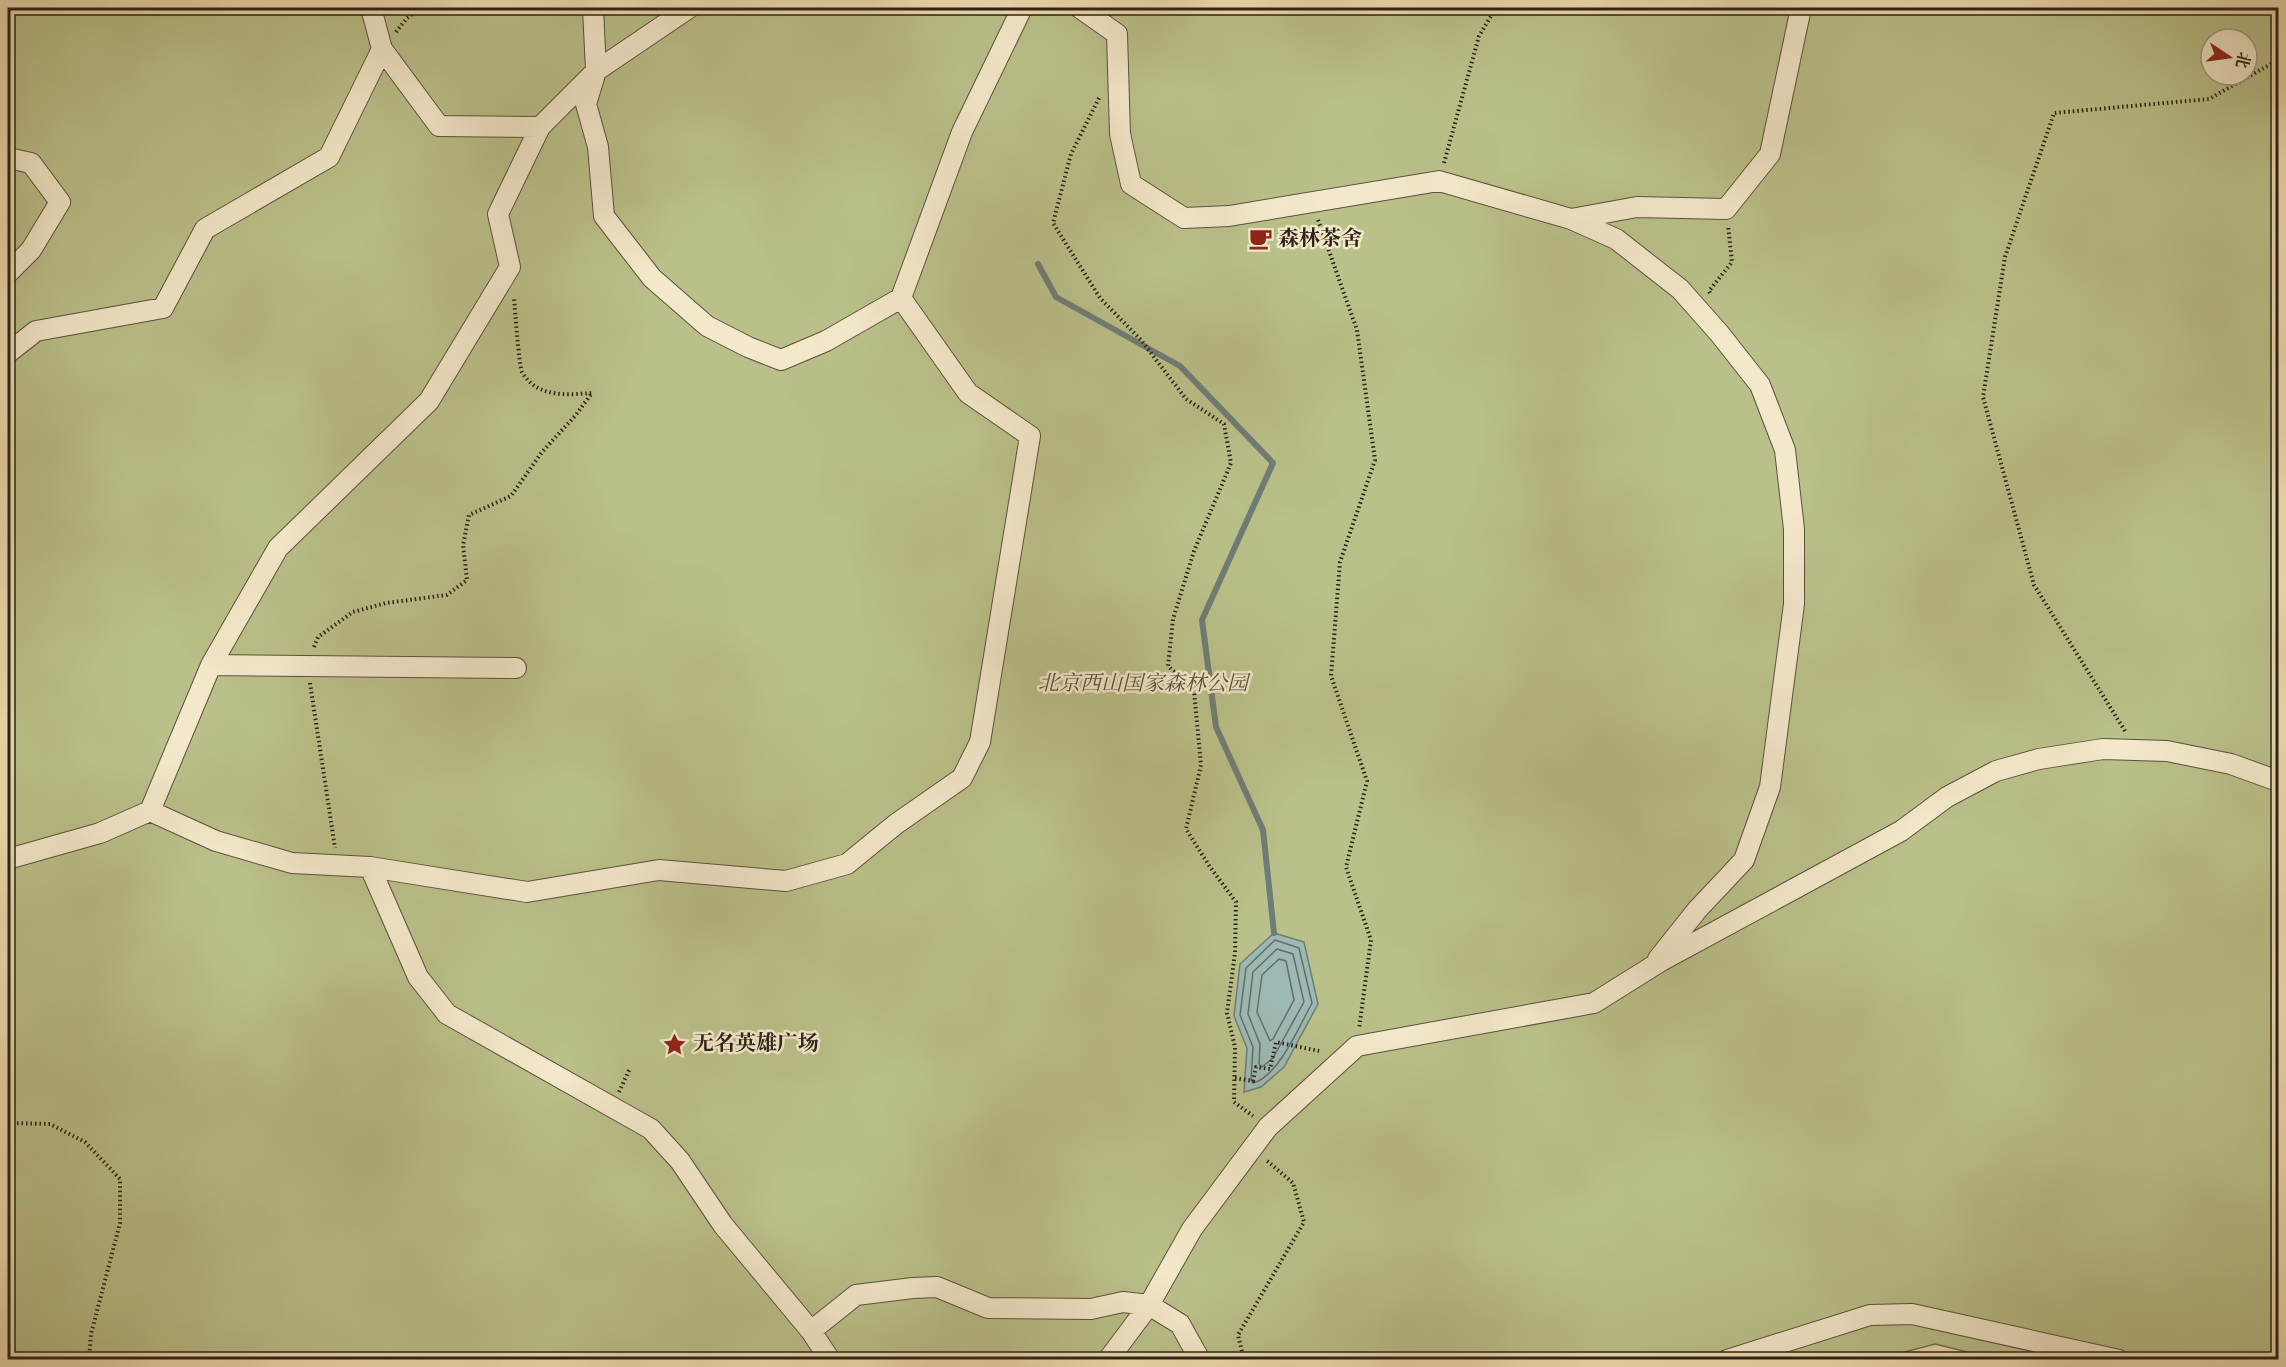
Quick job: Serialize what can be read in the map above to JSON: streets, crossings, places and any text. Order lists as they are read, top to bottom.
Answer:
{
  "parks": ["北京西山国家森林公园"],
  "places": {
    "cafe": ["森林茶舍"],
    "place": ["无名英雄广场"]
  },
  "north": "right"
}
